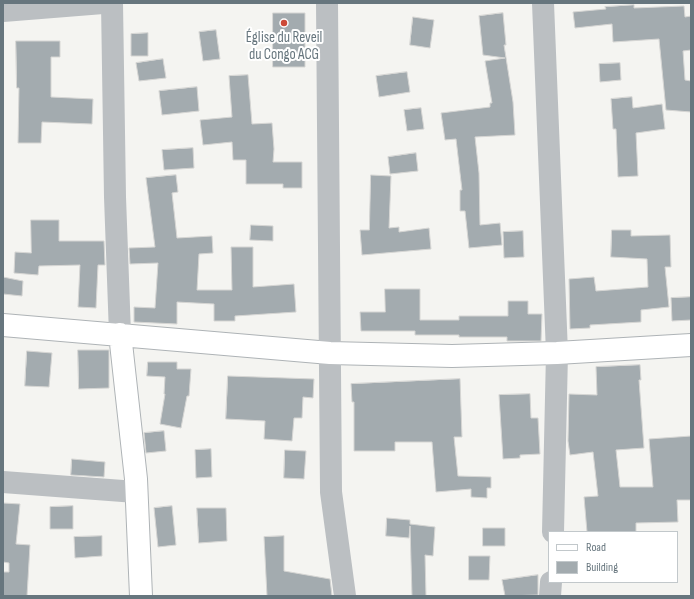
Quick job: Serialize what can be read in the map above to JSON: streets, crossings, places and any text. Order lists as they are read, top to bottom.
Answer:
{
  "places": ["Église du Reveil du Congo ACG"],
  "legend": ["Road", "Building"]
}
